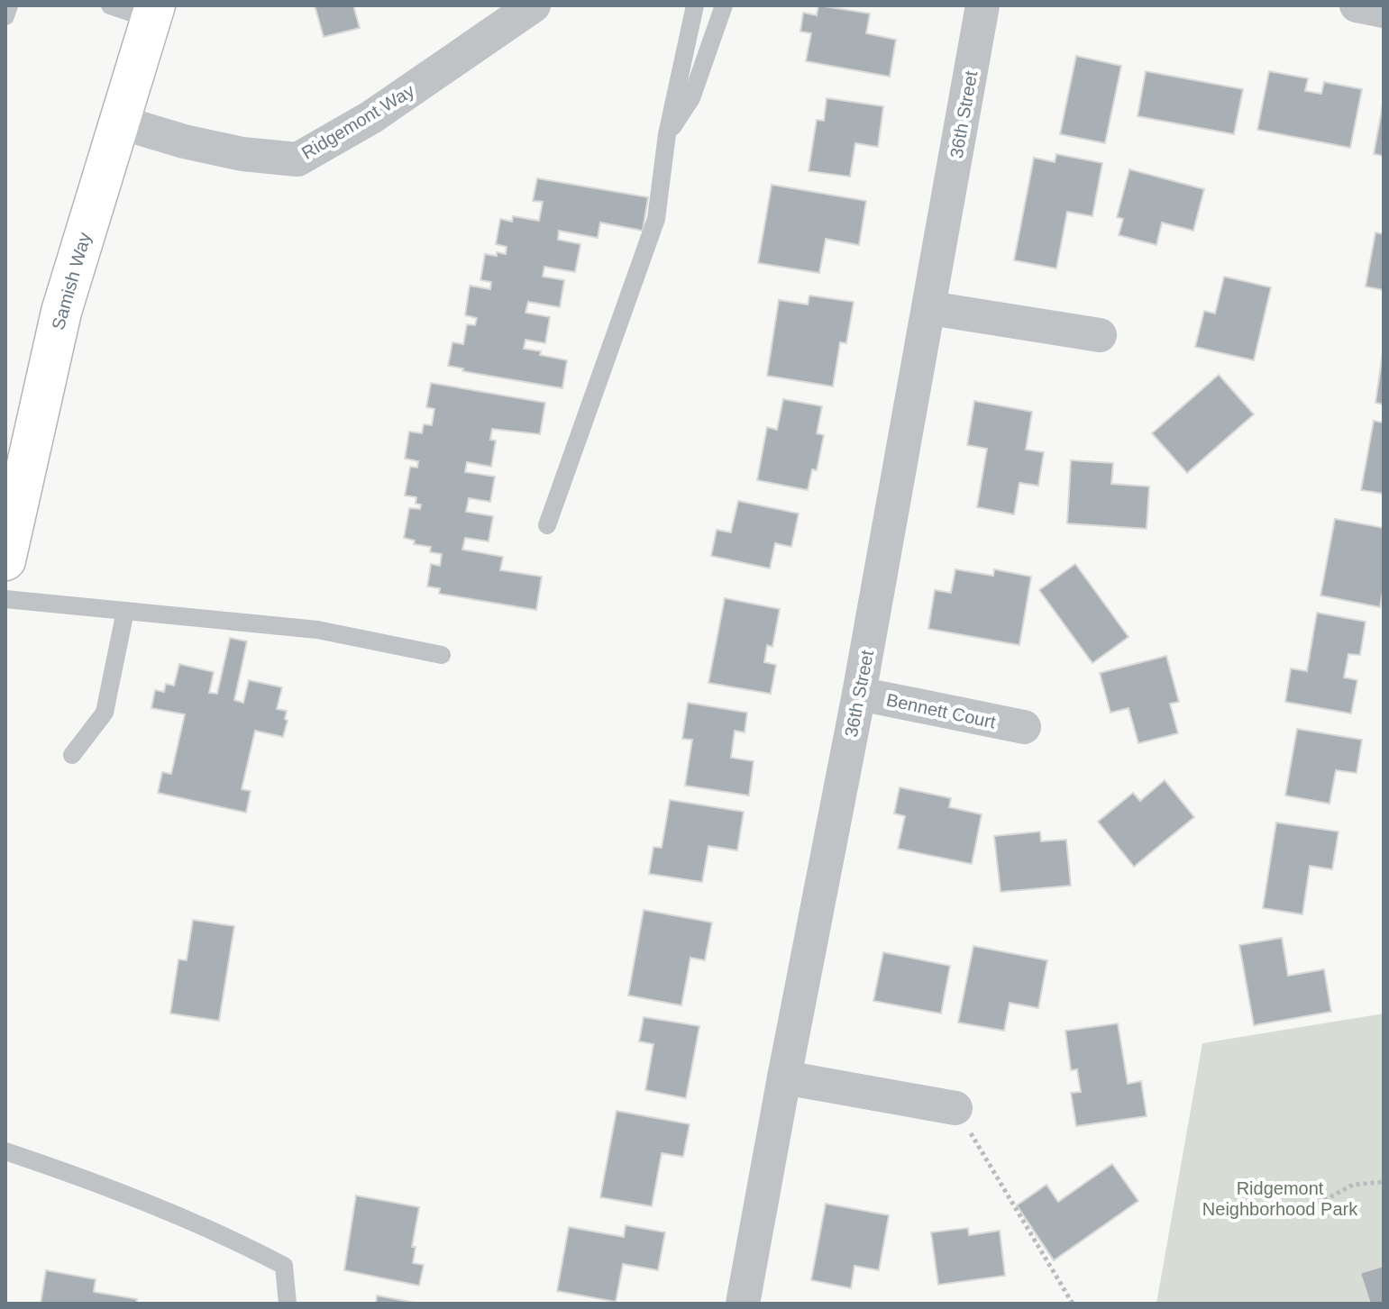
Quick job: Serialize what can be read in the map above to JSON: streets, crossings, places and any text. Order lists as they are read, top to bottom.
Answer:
{
  "streets": {
    "main road": ["Samish Way"],
    "street": ["36th Street", "Ridgemont Way", "Bennett Court"]
  },
  "crossings": [
    ["36th Street", "Bennett Court"],
    ["Ridgemont Way", "Samish Way"]
  ],
  "parks": ["Ridgemont Neighborhood Park"]
}
